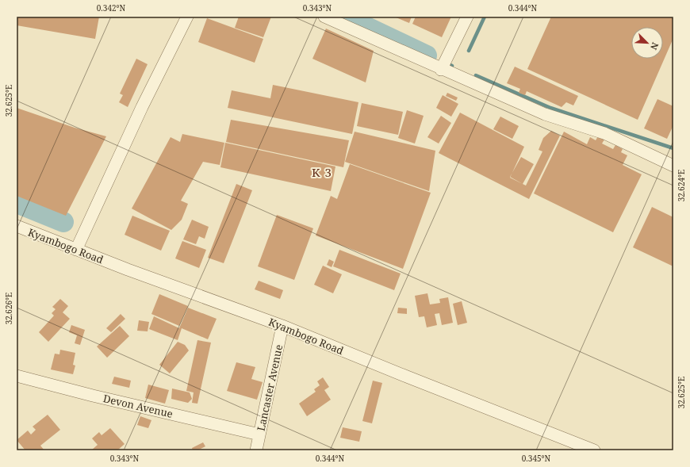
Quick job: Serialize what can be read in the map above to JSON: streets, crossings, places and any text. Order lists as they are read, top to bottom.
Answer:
{
  "streets": {
    "street": ["Kyambogo Road", "Lancaster Avenue", "Devon Avenue"]
  },
  "crossings": [
    ["Kyambogo Road", "Lancaster Avenue"],
    ["Lancaster Avenue", "Devon Avenue"]
  ],
  "districts": ["K 3"],
  "north": "bottom right",
  "coordinates": [
    "0.342°N",
    "0.343°N",
    "0.344°N",
    "32.625°E",
    "32.624°E",
    "32.626°E",
    "0.345°N"
  ]
}
